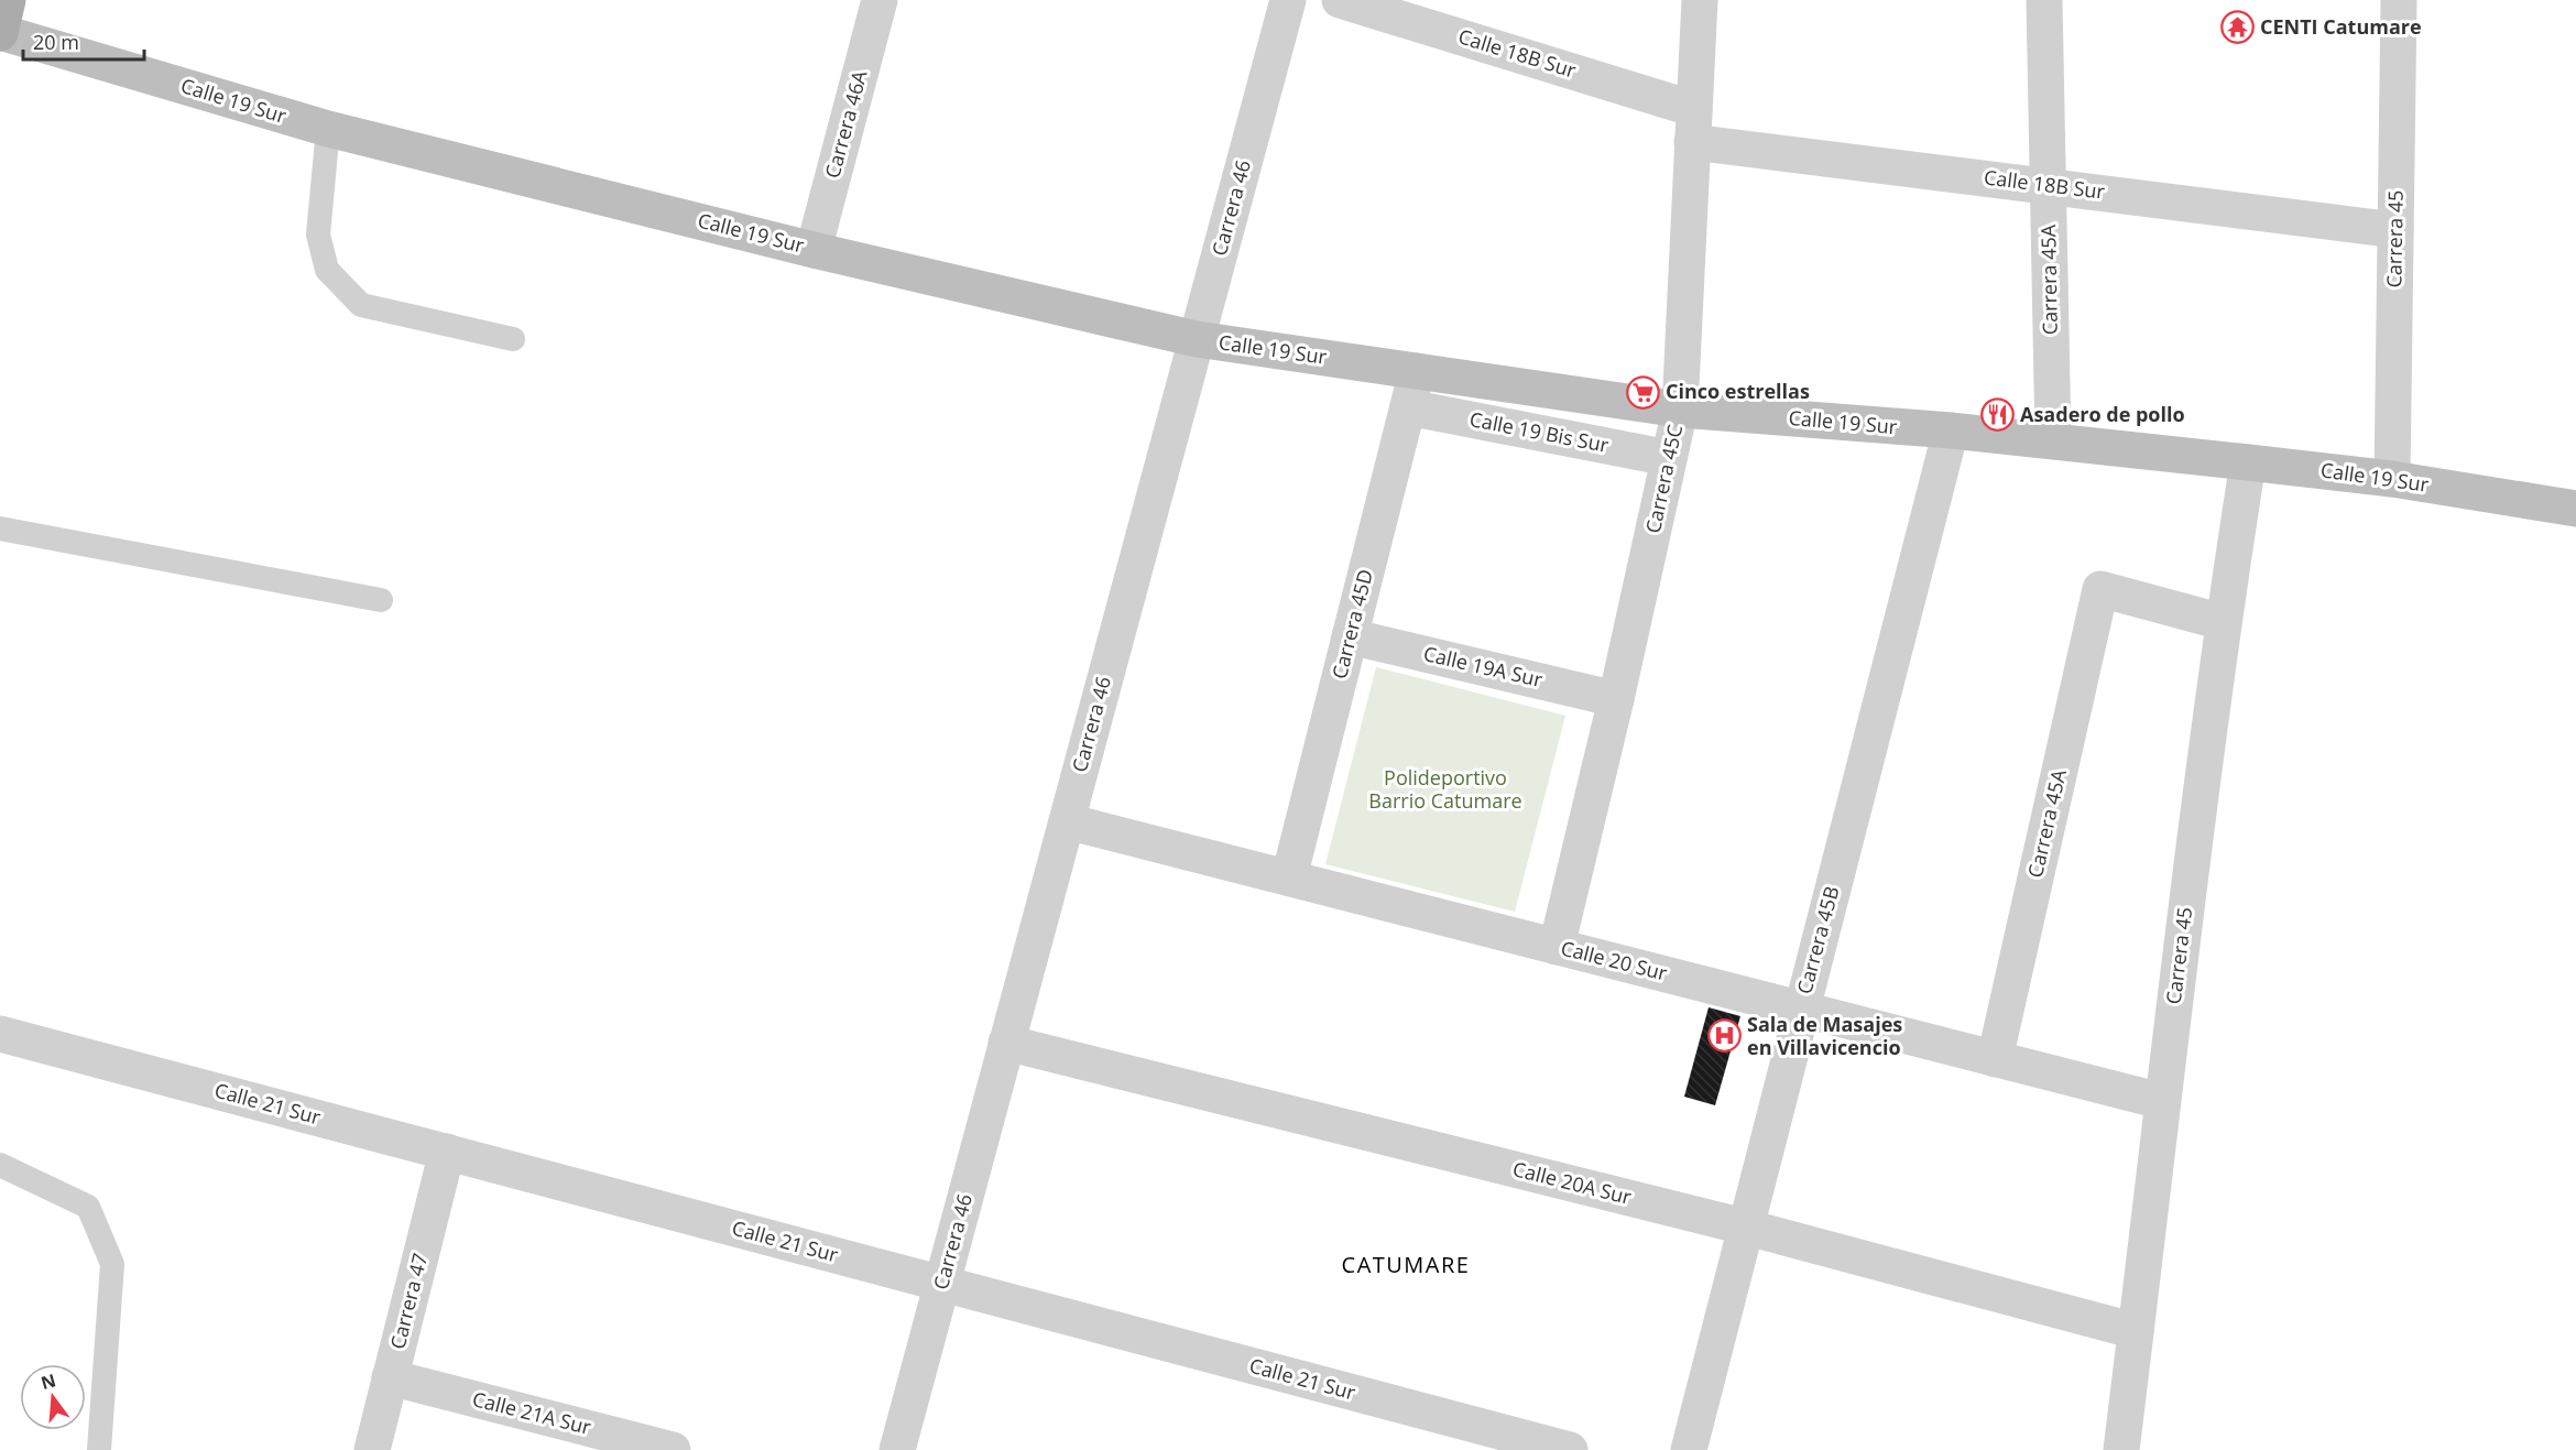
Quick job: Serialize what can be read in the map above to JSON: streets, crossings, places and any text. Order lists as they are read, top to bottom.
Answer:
{
  "streets": {
    "street": [
      "Calle 18B Sur",
      "Calle 19 Sur",
      "Carrera 46A",
      "Carrera 46",
      "Carrera 45",
      "Carrera 45A",
      "Calle 19 Bis Sur",
      "Carrera 45C",
      "Carrera 45D",
      "Calle 19A Sur",
      "Carrera 45B",
      "Calle 20 Sur",
      "Calle 21 Sur",
      "Calle 20A Sur",
      "Carrera 47",
      "Calle 21A Sur"
    ]
  },
  "crossings": [
    ["Calle 18B Sur", "Carrera 45"],
    ["Calle 18B Sur", "Carrera 45A"],
    ["Calle 18B Sur", "Carrera 45C"],
    ["Calle 19 Sur", "Carrera 46A"],
    ["Calle 19 Sur", "Carrera 46"],
    ["Calle 19 Sur", "Carrera 45"],
    ["Calle 19 Sur", "Carrera 45A"],
    ["Calle 19 Sur", "Carrera 45C"],
    ["Calle 19 Sur", "Carrera 45D"],
    ["Calle 19 Sur", "Carrera 45B"],
    ["Carrera 46", "Calle 20 Sur"],
    ["Carrera 46", "Calle 21 Sur"],
    ["Carrera 46", "Calle 20A Sur"],
    ["Carrera 45", "Carrera 45A"],
    ["Carrera 45", "Calle 20 Sur"],
    ["Carrera 45", "Calle 20A Sur"],
    ["Carrera 45A", "Calle 20 Sur"],
    ["Calle 19 Bis Sur", "Carrera 45C"],
    ["Calle 19 Bis Sur", "Carrera 45D"],
    ["Carrera 45C", "Calle 19A Sur"],
    ["Carrera 45C", "Calle 20 Sur"],
    ["Carrera 45D", "Calle 19A Sur"],
    ["Carrera 45D", "Calle 20 Sur"],
    ["Carrera 45B", "Calle 20 Sur"],
    ["Carrera 45B", "Calle 20A Sur"],
    ["Calle 21 Sur", "Carrera 47"],
    ["Carrera 47", "Calle 21A Sur"]
  ],
  "districts": ["CATUMARE"],
  "parks": ["Polideportivo Barrio Catumare"],
  "places": {
    "temple": ["CENTI Catumare"],
    "supermarket": ["Cinco estrellas"],
    "restaurant": ["Asadero de pollo"],
    "hospital": ["Sala de Masajes en Villavicencio"]
  },
  "scale_bar": "20 m",
  "north": "top"
}
